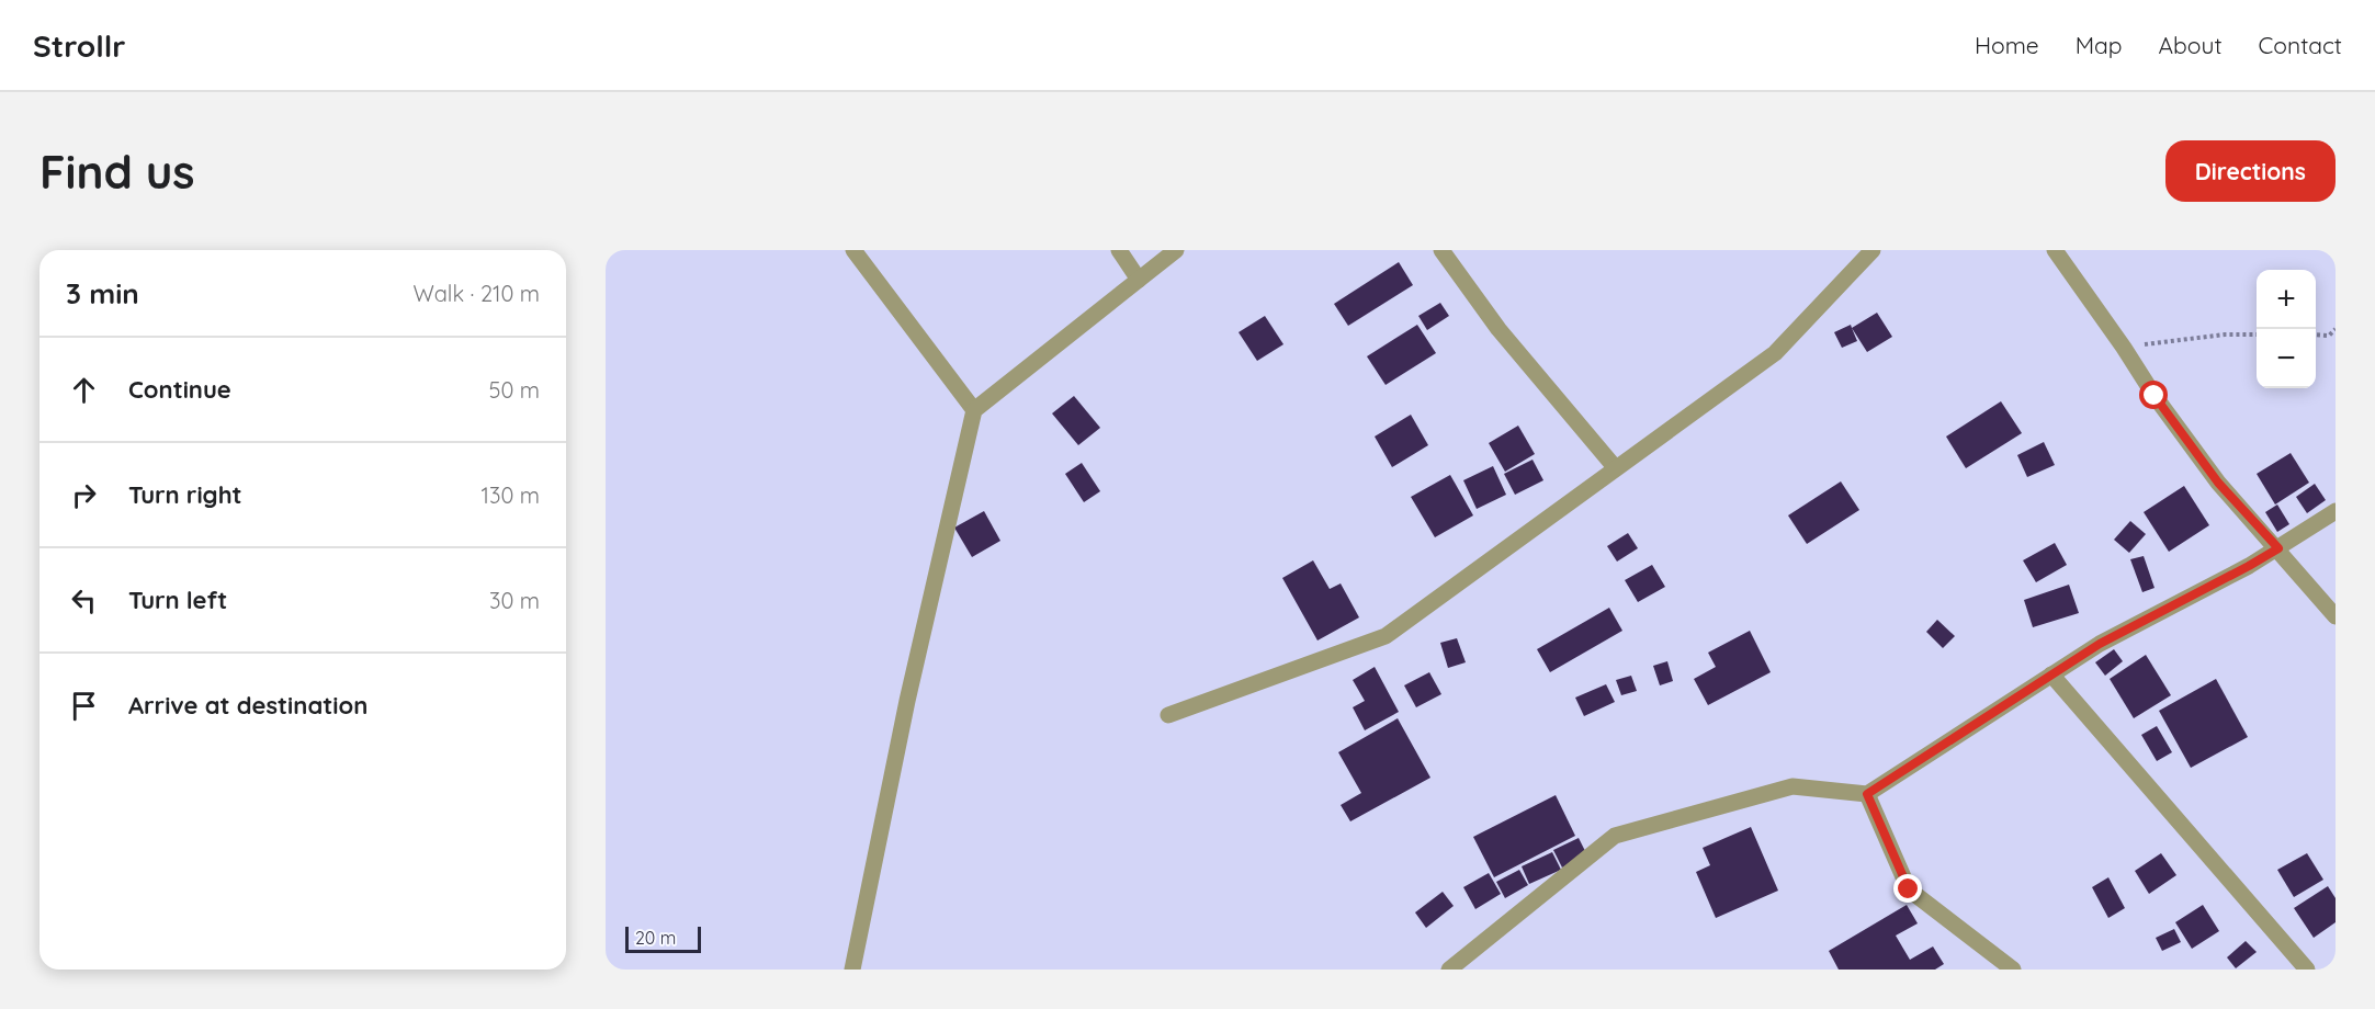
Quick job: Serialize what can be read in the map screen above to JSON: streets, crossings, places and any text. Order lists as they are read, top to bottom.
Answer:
{
  "scale_bar": "20 m",
  "page": {
    "header": "Strollr",
    "nav": [
      "Home",
      "Map",
      "About",
      "Contact"
    ],
    "buttons": "Directions",
    "title": "Find us",
    "heading": ["3 min", "Walk · 210 m"],
    "map_buttons": ["+", "−"],
    "list": [
      ["Continue", "50 m"],
      ["Turn right", "130 m"],
      ["Turn left", "30 m"],
      "Arrive at destination"
    ],
    "scale": "20 m"
  }
}
